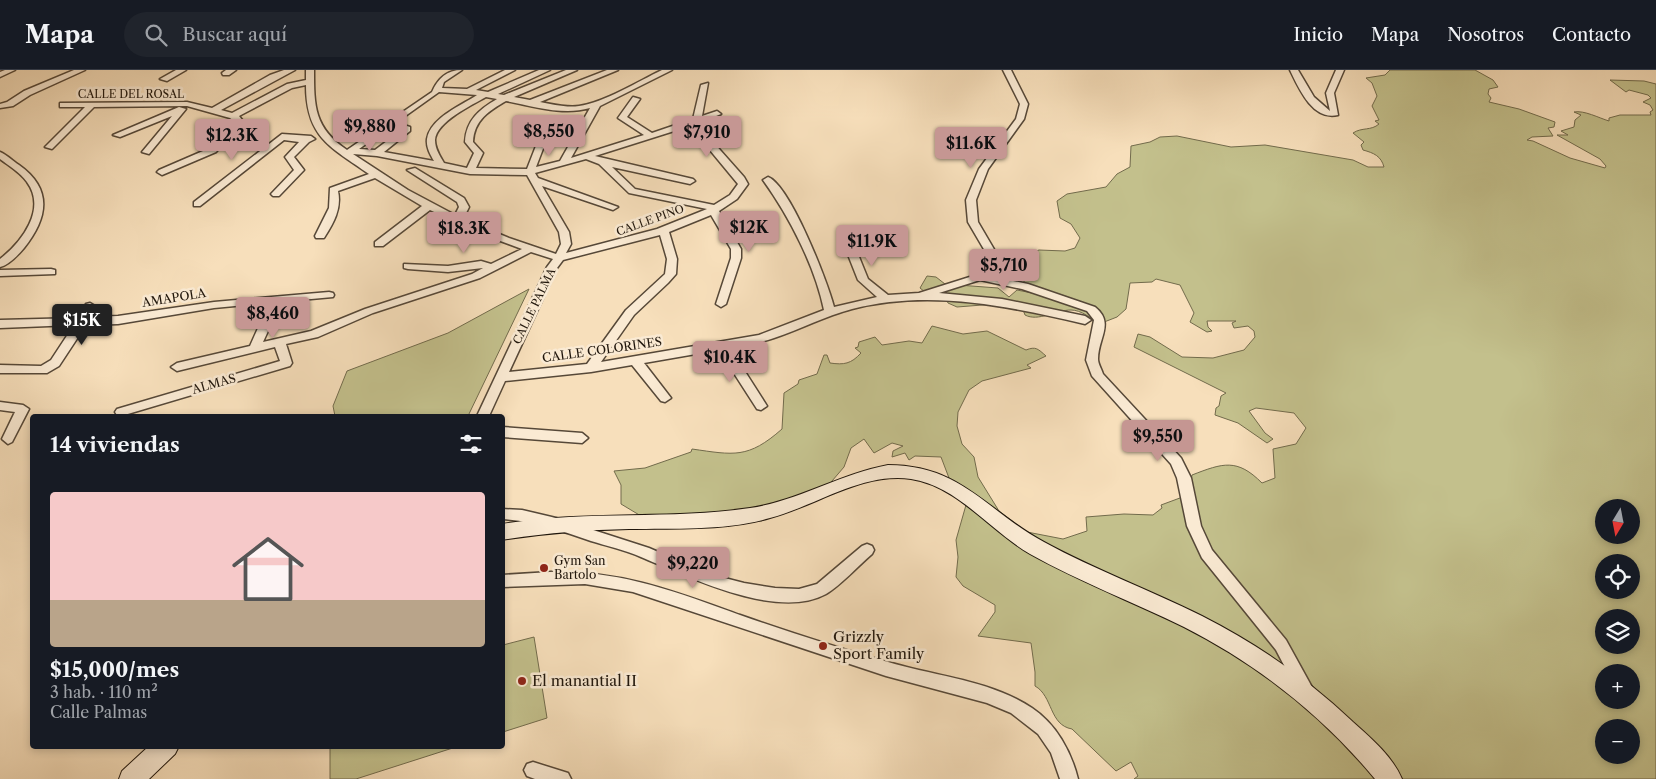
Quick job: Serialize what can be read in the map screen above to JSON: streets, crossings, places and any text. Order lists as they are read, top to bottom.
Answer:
{
  "streets": {
    "street": [
      "CALLE DEL ROSAL",
      "CALLE PINO",
      "AMAPOLA",
      "CALLE PALMA",
      "CALLE COLORINES",
      "ALMAS"
    ]
  },
  "crossings": [
    ["CALLE PINO", "CALLE PALMA"],
    ["CALLE PALMA", "CALLE COLORINES"]
  ],
  "places": ["Gym San Bartolo", "Grizzly Sport Family", "El manantial II"],
  "north": "bottom",
  "page": {
    "header": "Mapa",
    "search": "Buscar aquí",
    "nav": [
      "Inicio",
      "Mapa",
      "Nosotros",
      "Contacto"
    ],
    "price": [
      "$9,880",
      "$8,550",
      "$7,910",
      "$12.3K",
      "$11.6K",
      "$12K",
      "$18.3K",
      "$11.9K",
      "$5,710",
      "$8,460",
      "$15K",
      "$10.4K",
      "$9,550",
      "$9,220"
    ],
    "heading": "14 viviendas",
    "list": [
      {
        "name": "$15,000/mes",
        "note": "3 hab. · 110 m² · Calle Palmas"
      }
    ],
    "map_buttons": ["+", "−"]
  }
}
